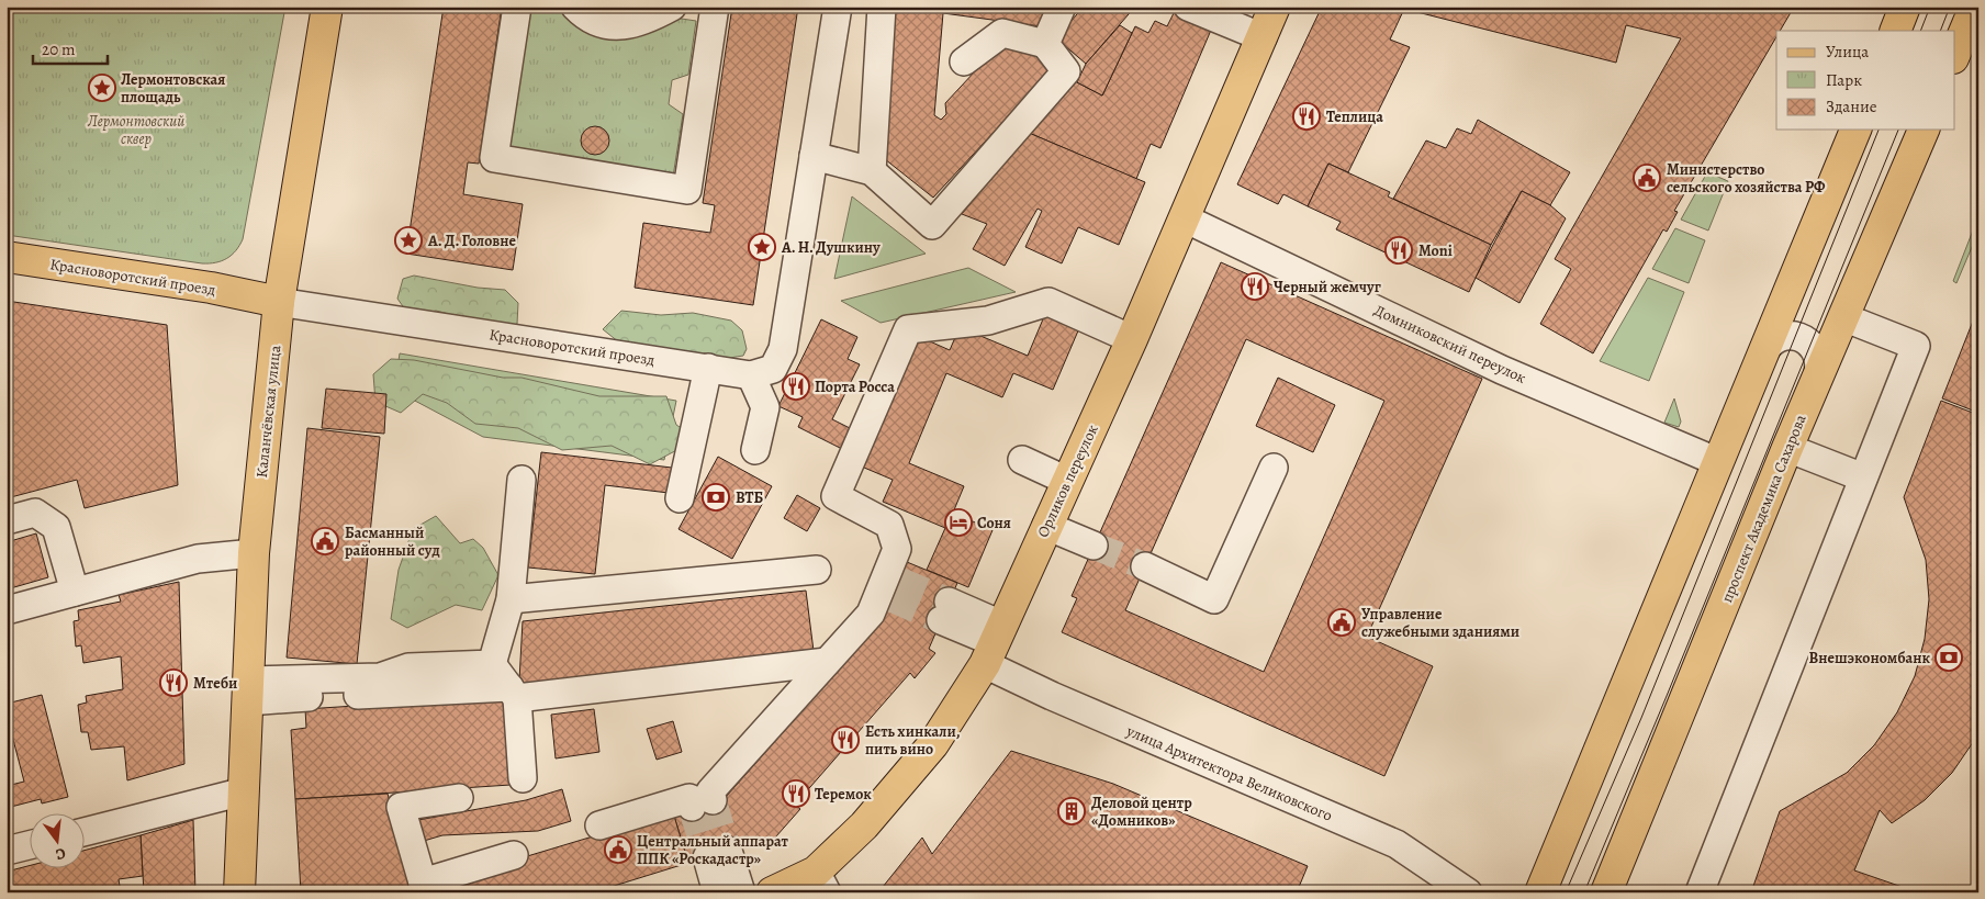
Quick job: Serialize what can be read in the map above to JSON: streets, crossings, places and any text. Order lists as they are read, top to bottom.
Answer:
{
  "streets": {
    "main road": [
      "Красноворотский проезд",
      "Каланчёвская улица",
      "Орликов переулок",
      "проспект Академика Сахарова"
    ],
    "street": ["Домниковский переулок", "улица Архитектора Великовского"]
  },
  "crossings": [
    ["Красноворотский проезд", "Каланчёвская улица"],
    ["Домниковский переулок", "Орликов переулок"],
    ["Орликов переулок", "улица Архитектора Великовского"]
  ],
  "parks": ["Лермонтовский сквер"],
  "places": {
    "place": ["Лермонтовская площадь", "А. Д. Головне", "А. Н. Душкину"],
    "restaurant": [
      "Теплица",
      "Moni",
      "Черный жемчуг",
      "Порта Росса",
      "Мтеби",
      "Есть хинкали, пить вино",
      "Теремок"
    ],
    "public building": [
      "Министерство сельского хозяйства РФ",
      "Басманный районный суд",
      "Управление служебными зданиями",
      "Центральный аппарат ППК «Роскадастр»"
    ],
    "bank": ["ВТБ", "Внешэкономбанк"],
    "hotel": ["Соня"],
    "building": ["Деловой центр «Домников»"]
  },
  "legend": ["Улица", "Парк", "Здание"],
  "scale_bar": "20 m",
  "north": "bottom"
}
